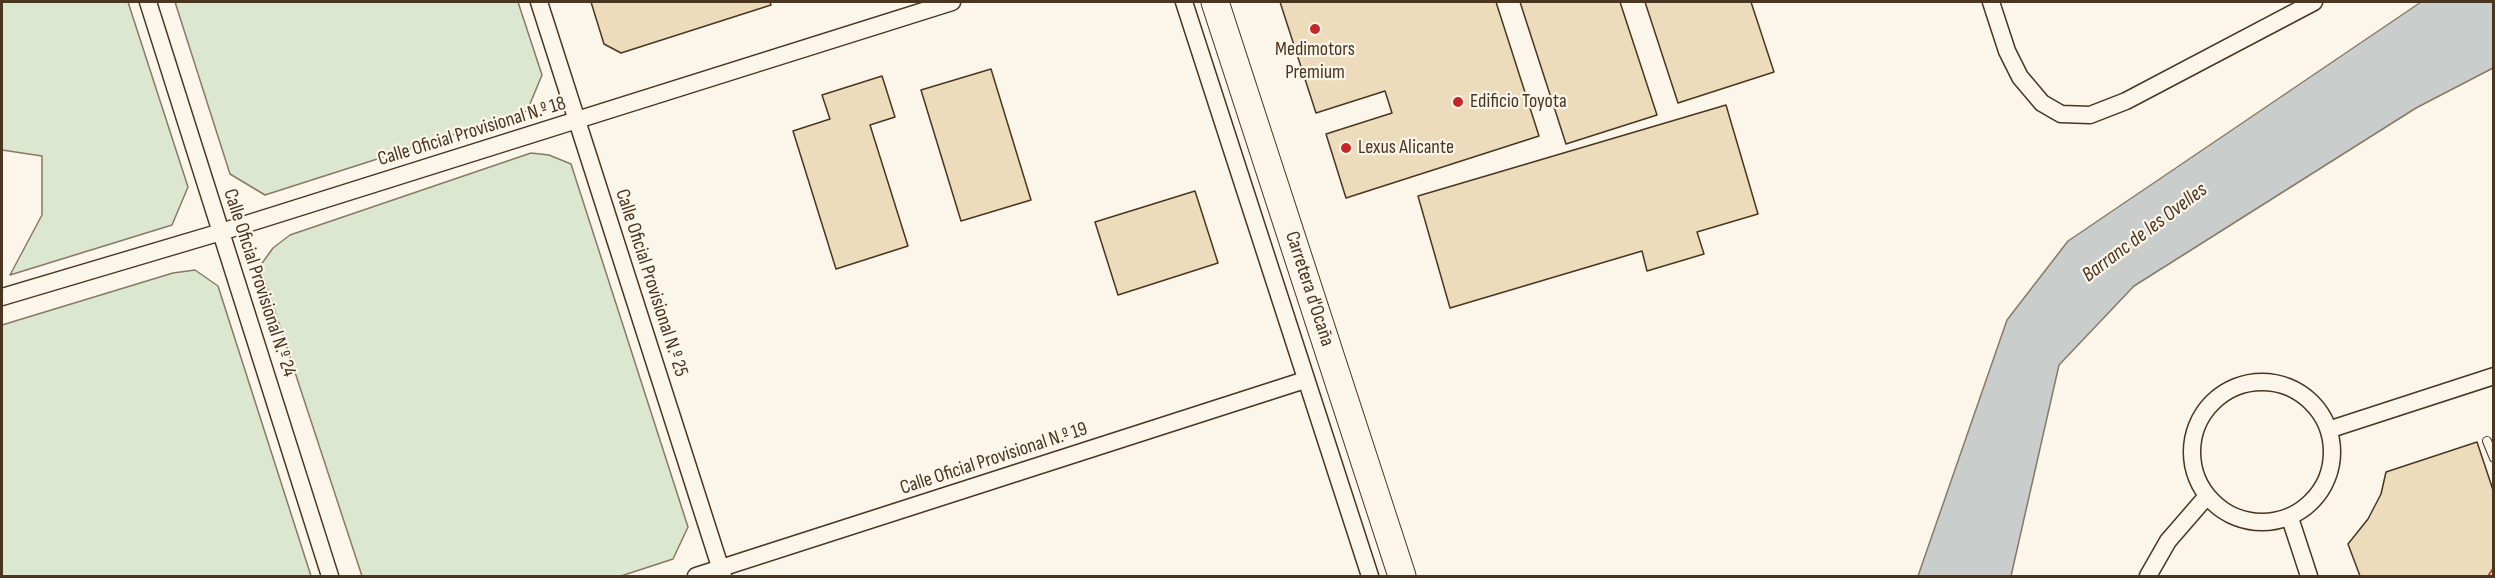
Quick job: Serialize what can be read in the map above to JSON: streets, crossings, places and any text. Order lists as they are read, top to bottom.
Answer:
{
  "streets": {
    "main road": ["Carretera d'Ocaña"],
    "street": [
      "Calle Oficial Provisional N.º 18",
      "Calle Oficial Provisional N.º 24",
      "Calle Oficial Provisional N.º 25",
      "Calle Oficial Provisional N.º 19"
    ]
  },
  "crossings": [
    ["Calle Oficial Provisional N.º 18", "Calle Oficial Provisional N.º 24"],
    ["Calle Oficial Provisional N.º 18", "Calle Oficial Provisional N.º 25"],
    ["Calle Oficial Provisional N.º 25", "Calle Oficial Provisional N.º 19"],
    ["Carretera d'Ocaña", "Calle Oficial Provisional N.º 19"]
  ],
  "water": ["Barranc de les Ovelles"],
  "places": ["Medimotors Premium", "Edificio Toyota", "Lexus Alicante"]
}
